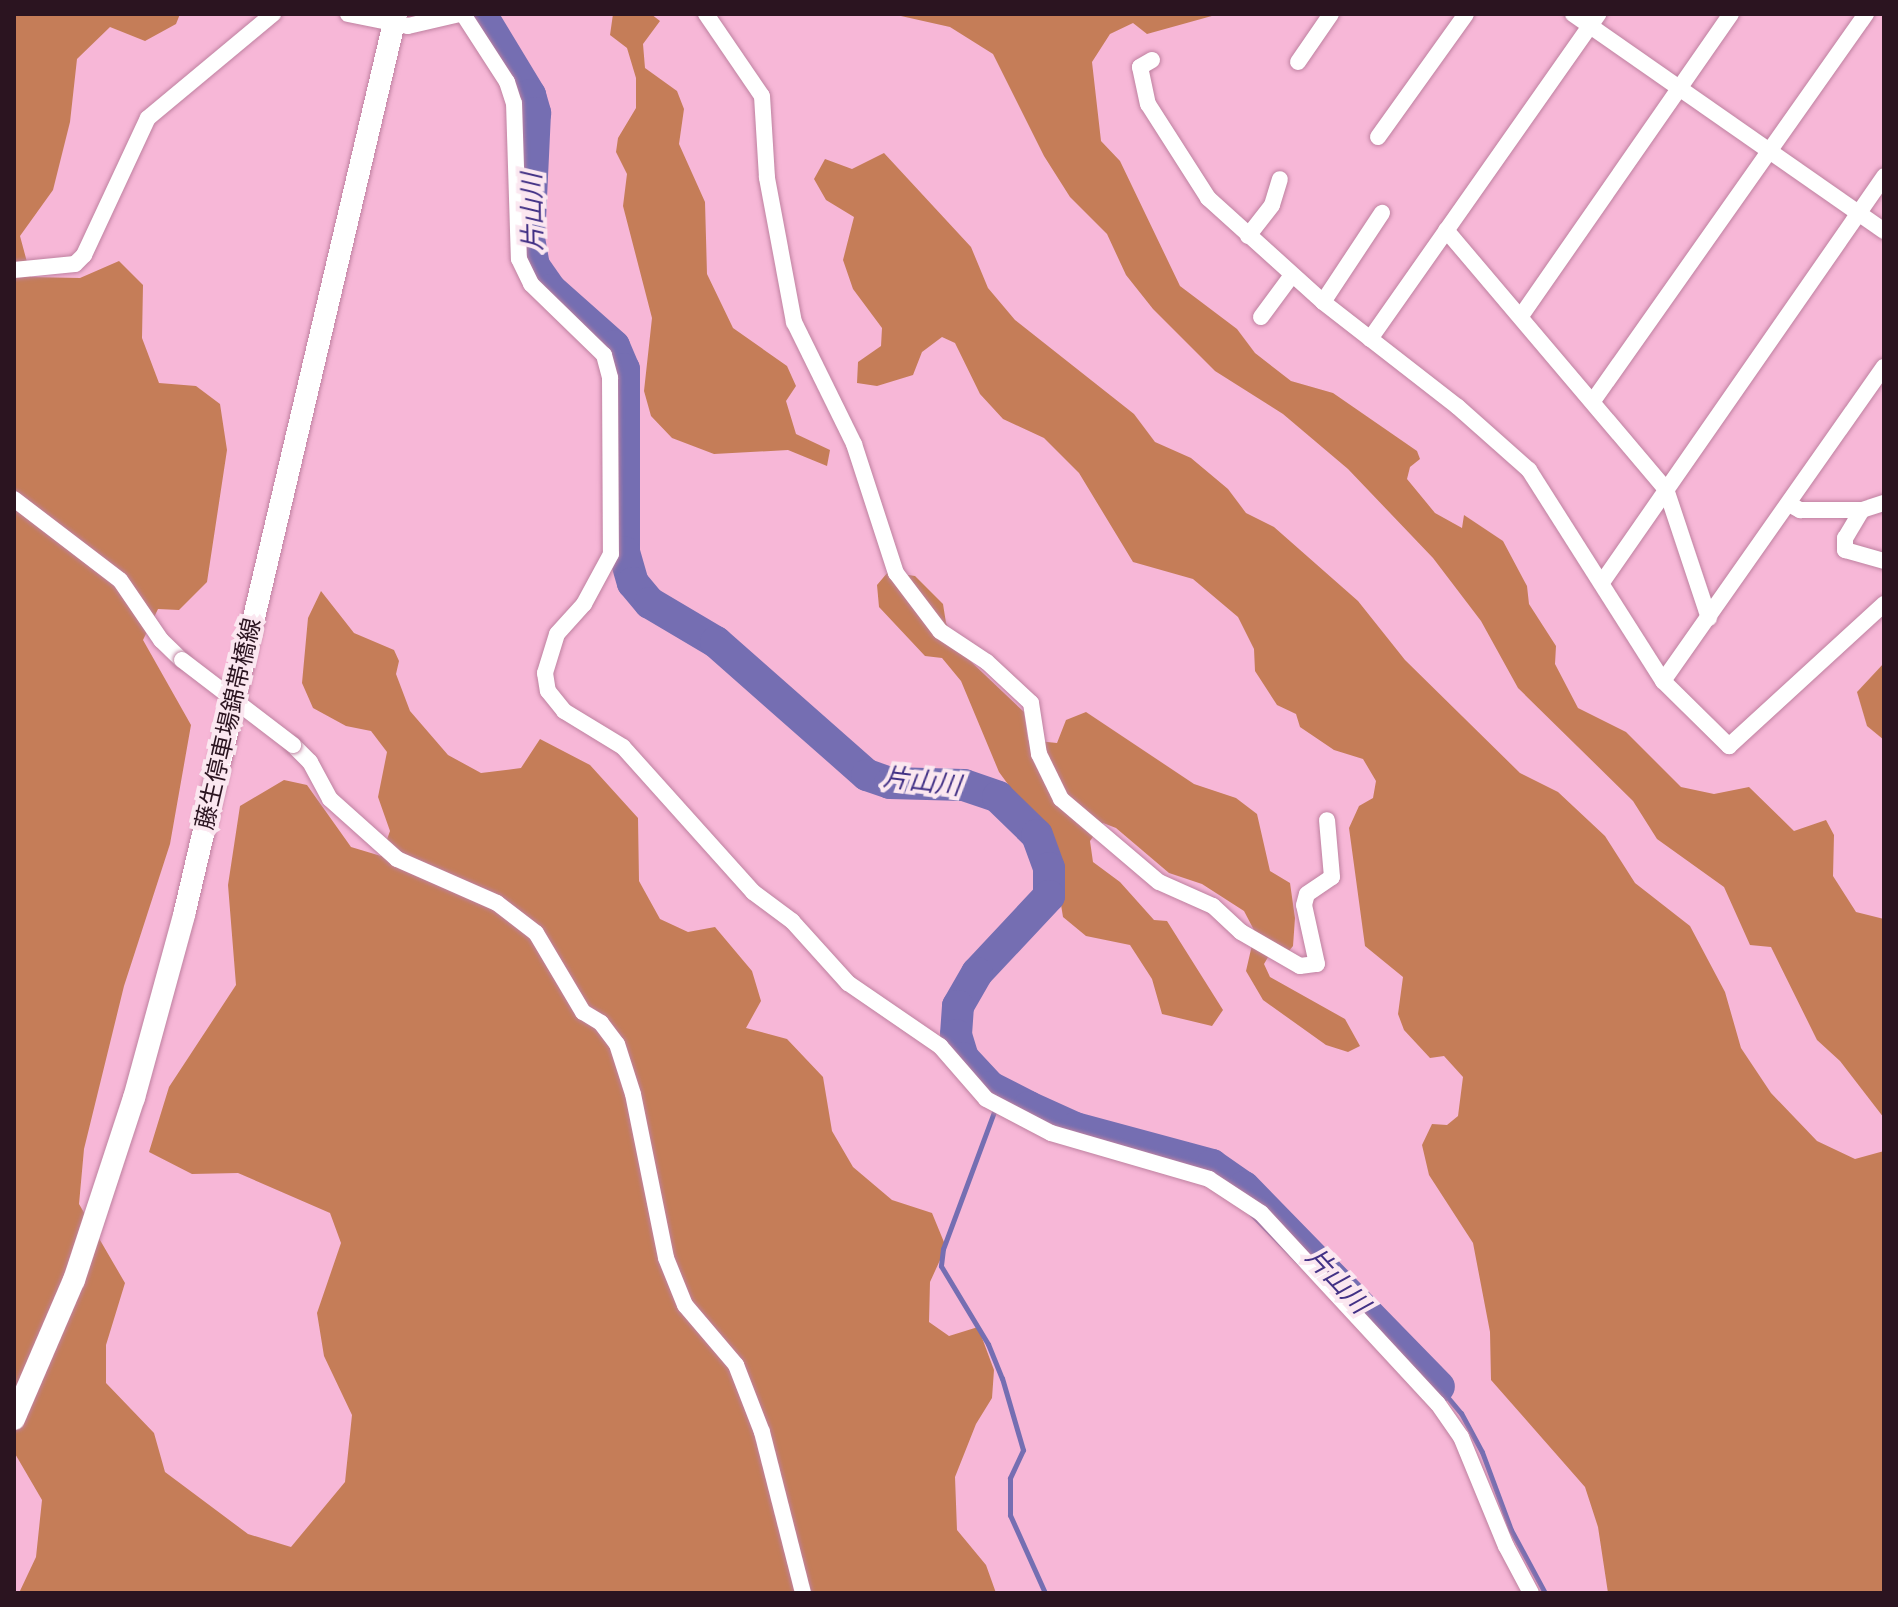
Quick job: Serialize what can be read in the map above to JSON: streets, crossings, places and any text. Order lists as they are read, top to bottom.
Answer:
{
  "streets": {
    "main road": ["藤生停車場錦帯橋線"]
  },
  "water": ["片山川"]
}
